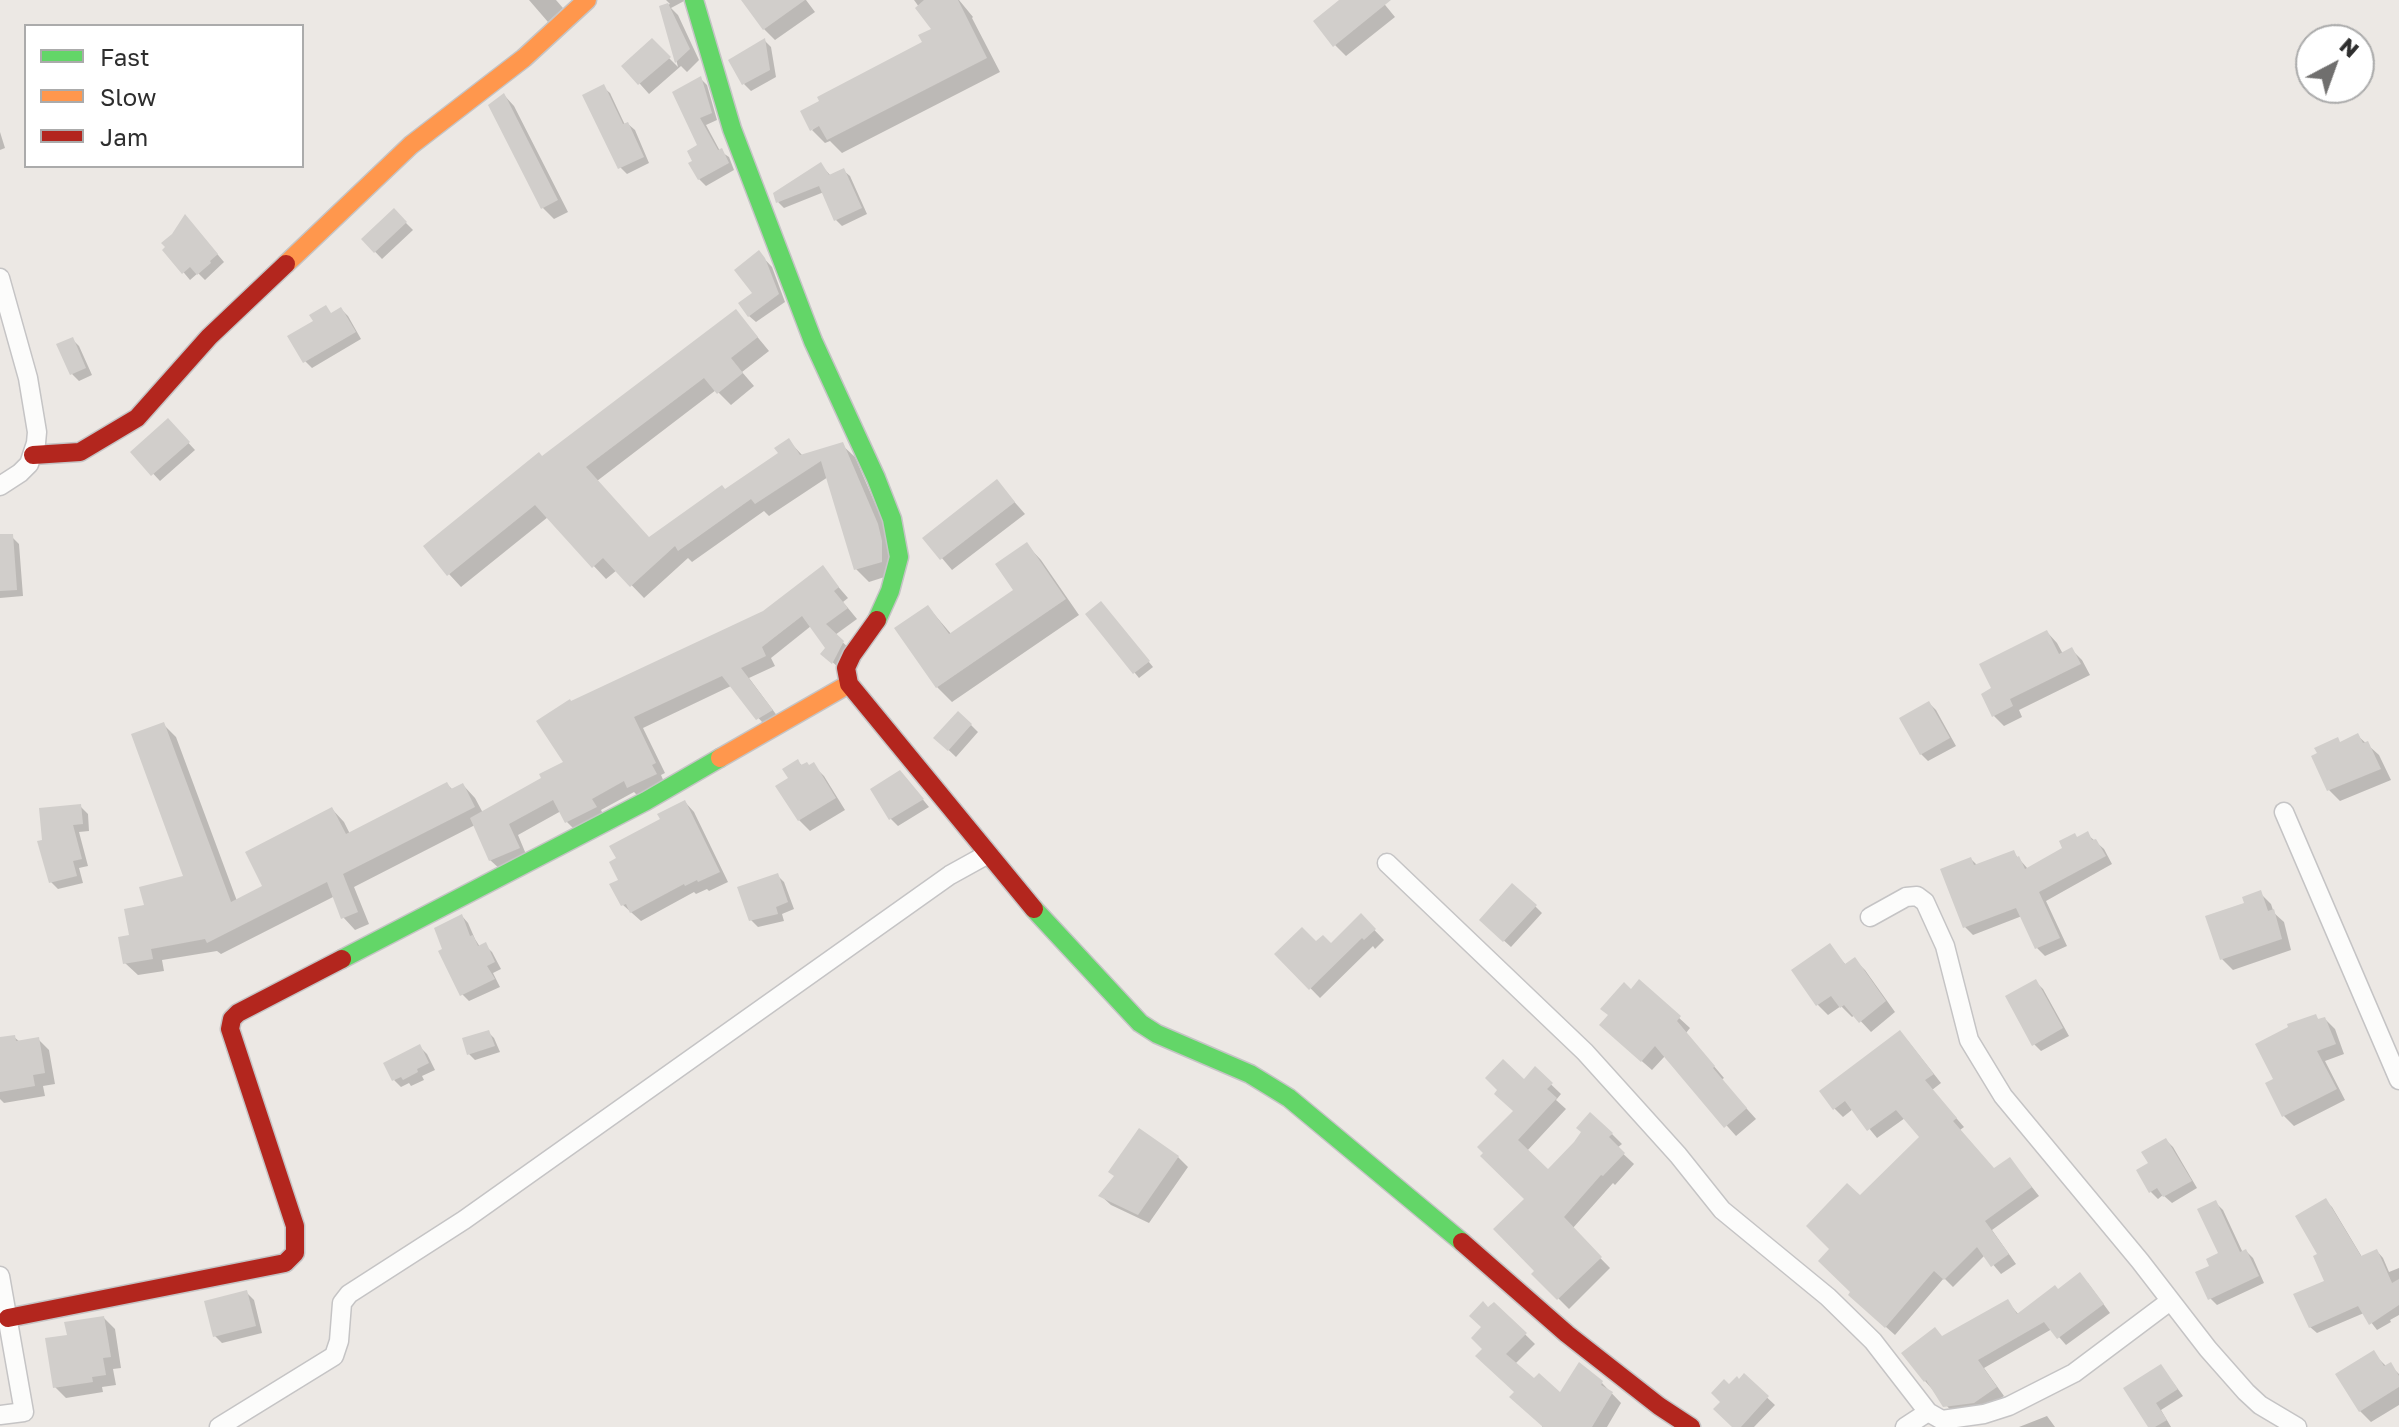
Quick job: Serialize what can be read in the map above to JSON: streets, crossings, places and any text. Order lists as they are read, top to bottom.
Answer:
{
  "legend": ["Fast", "Slow", "Jam"],
  "north": "top right"
}
